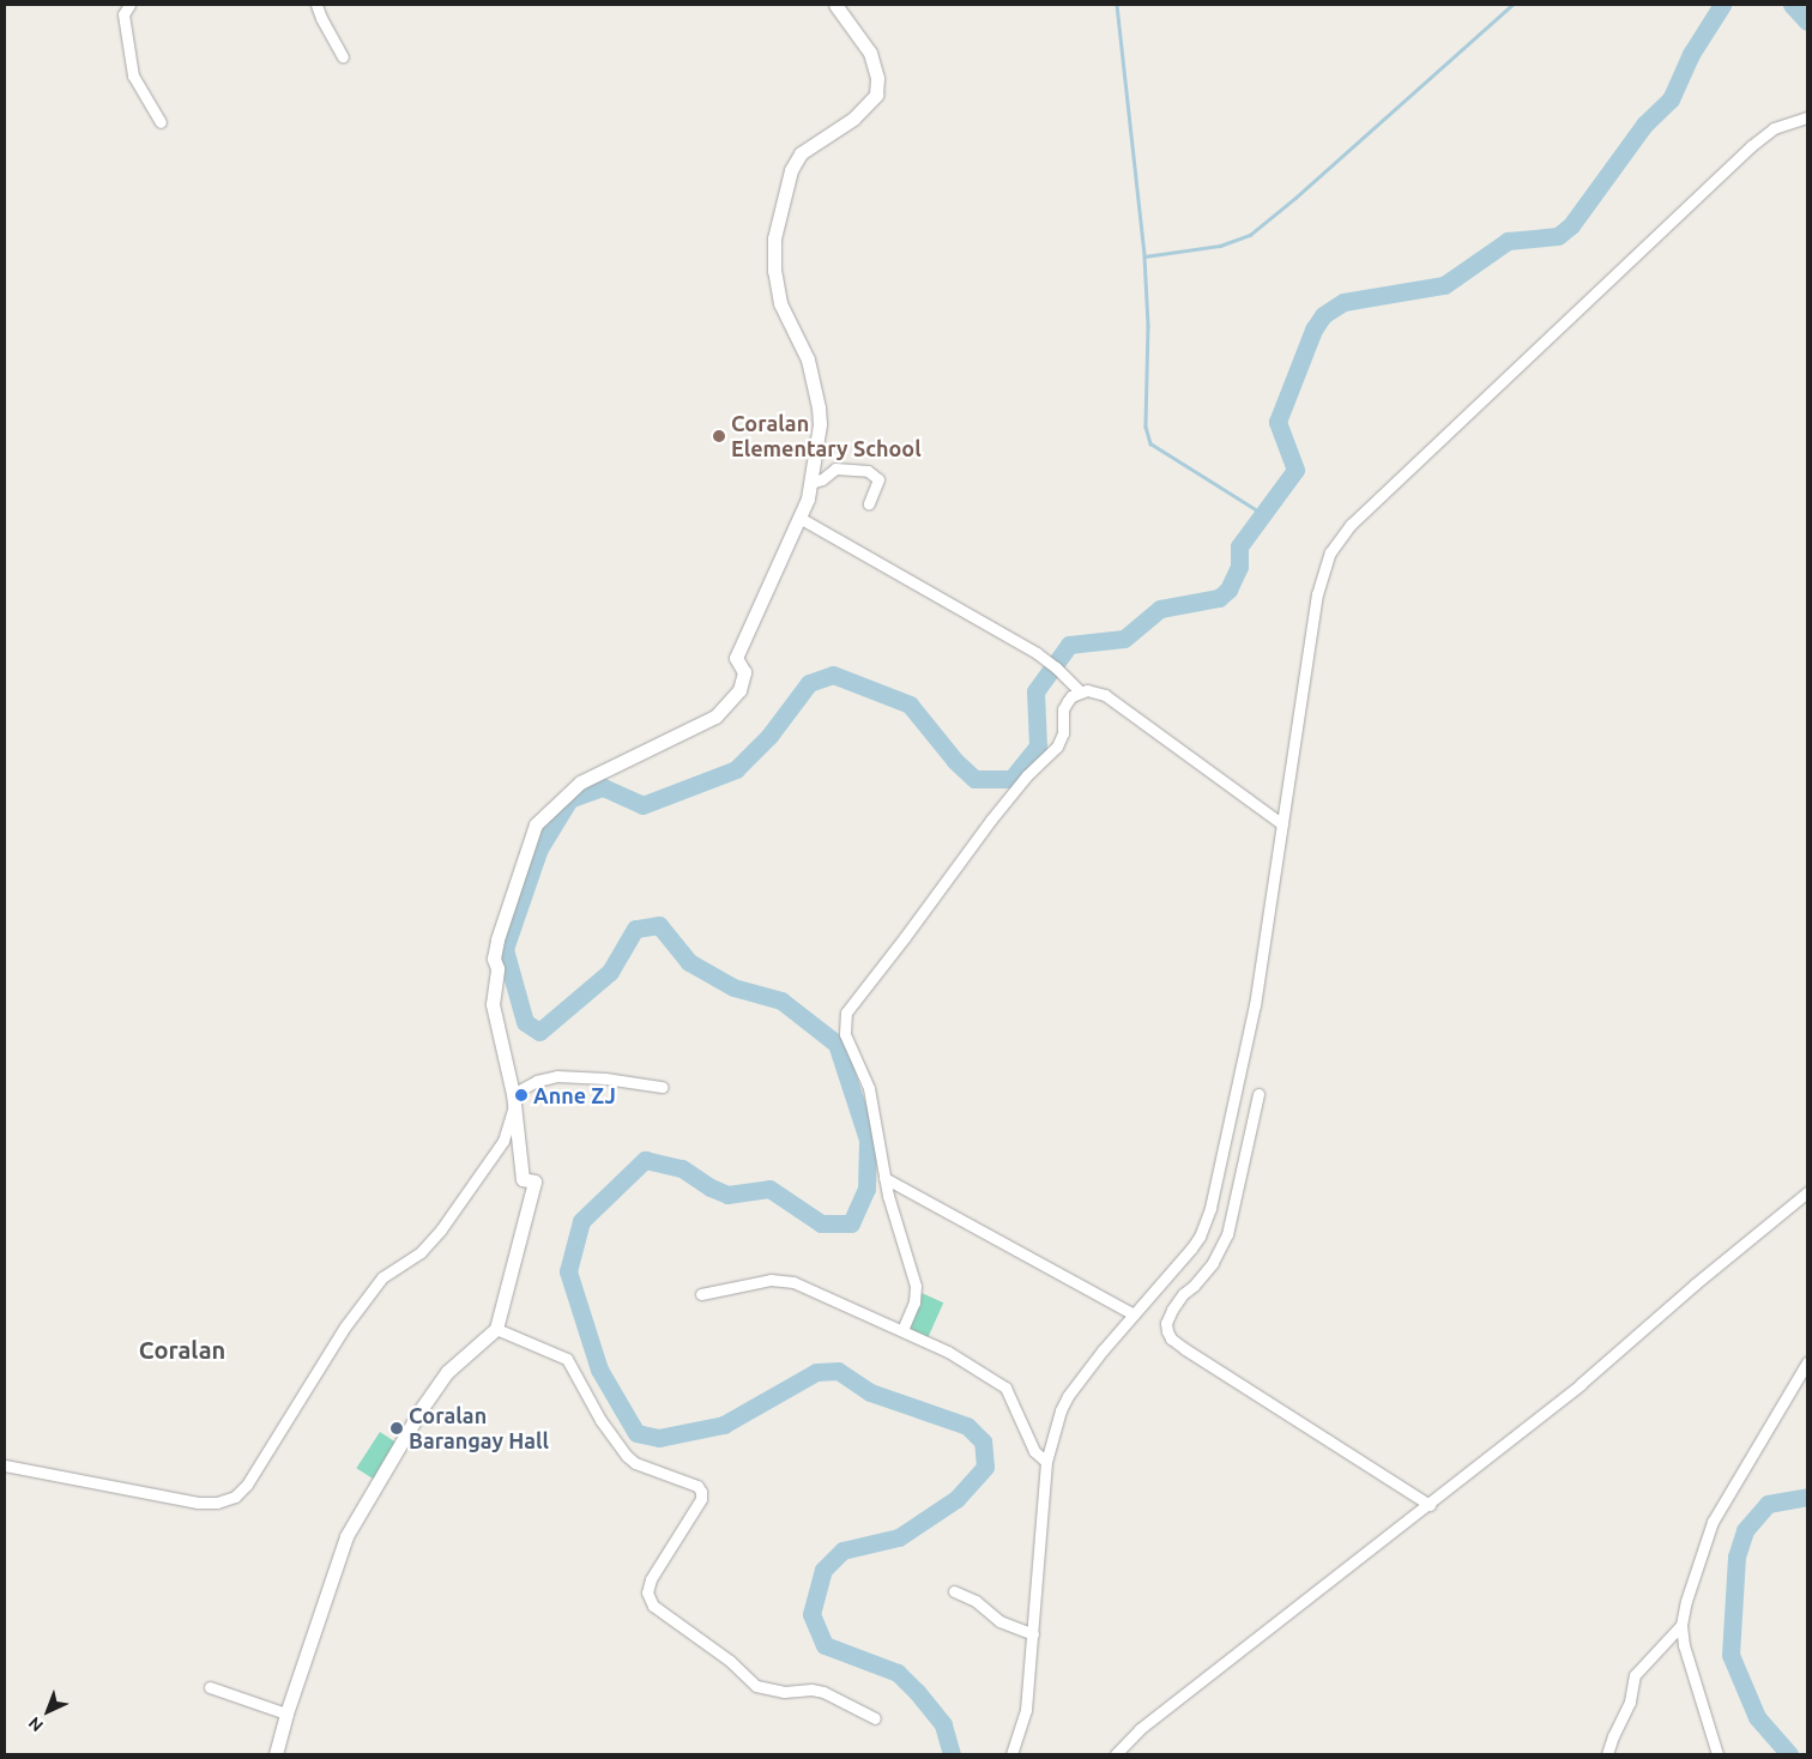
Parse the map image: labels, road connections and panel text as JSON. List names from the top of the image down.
{
  "districts": ["Coralan"],
  "places": ["Coralan Elementary School", "Anne ZJ", "Coralan Barangay Hall"],
  "north": "bottom left"
}
